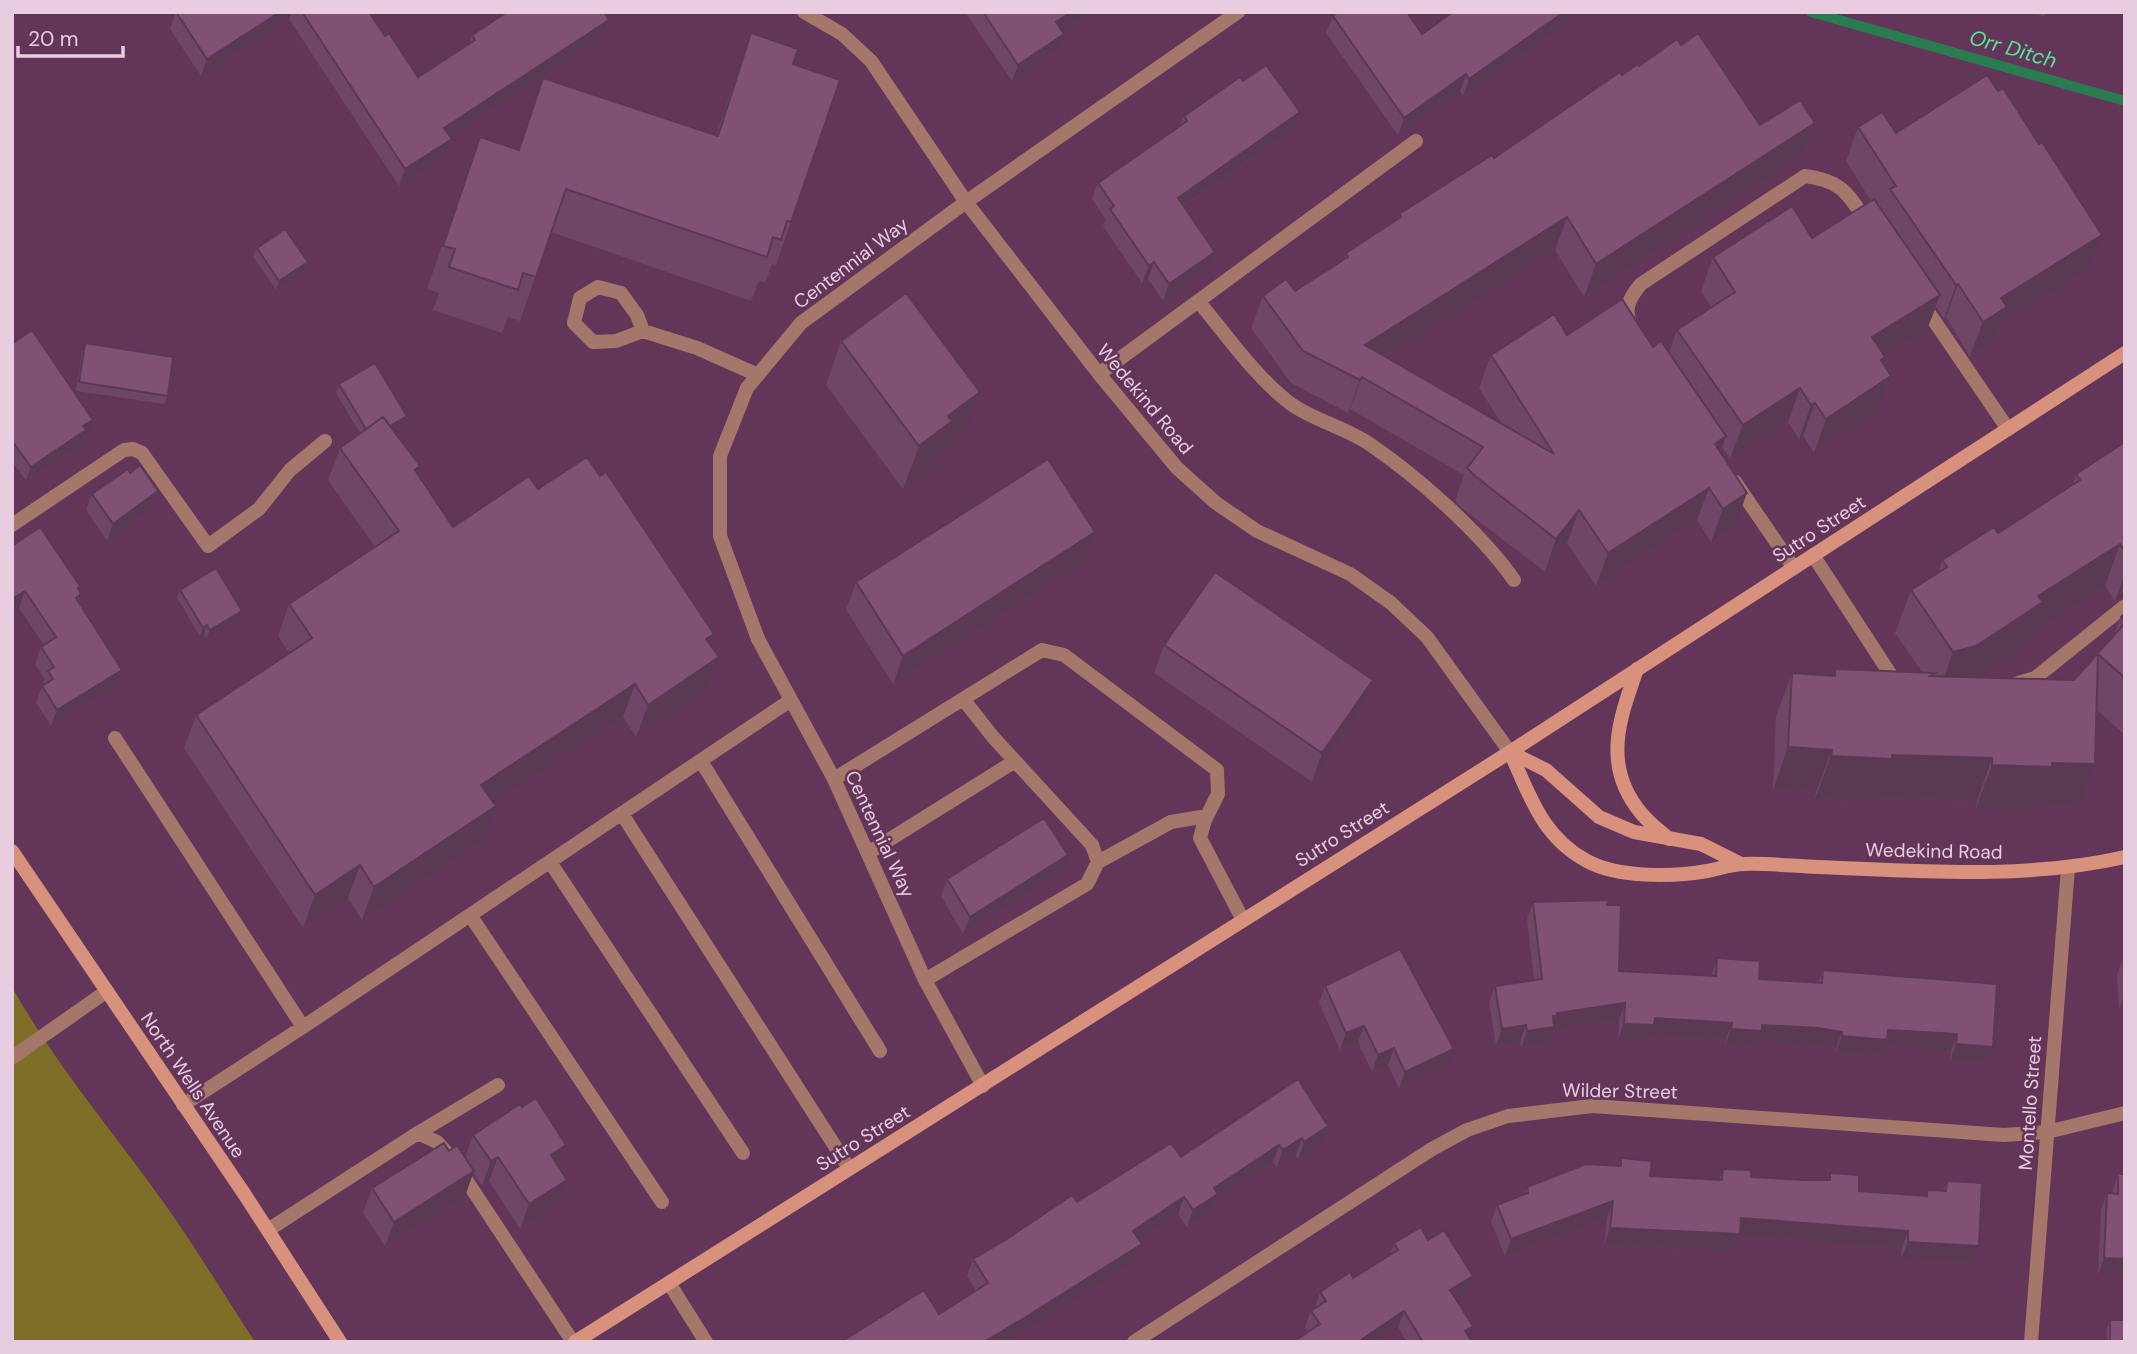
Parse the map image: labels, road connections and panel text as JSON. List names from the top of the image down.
{
  "streets": {
    "main road": ["Wedekind Road", "Sutro Street", "North Wells Avenue"],
    "street": ["Centennial Way", "Wilder Street", "Montello Street"]
  },
  "crossings": [
    ["Centennial Way", "Wedekind Road"],
    ["Centennial Way", "Sutro Street"],
    ["Wedekind Road", "Sutro Street"],
    ["Wedekind Road", "Montello Street"],
    ["Wilder Street", "Montello Street"]
  ],
  "water": ["Orr Ditch"],
  "scale_bar": "20 m"
}
